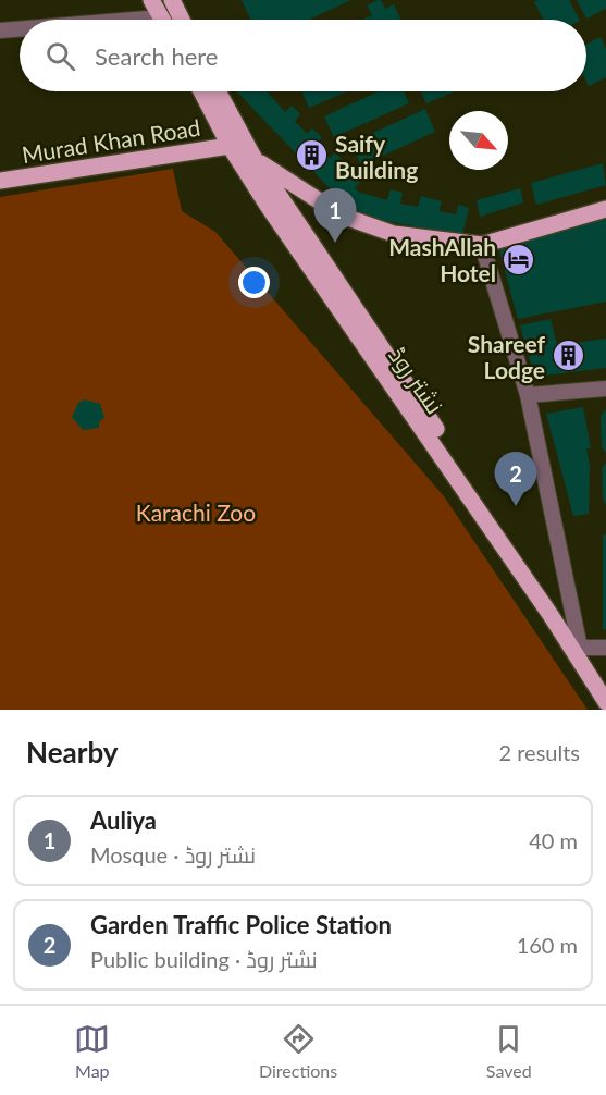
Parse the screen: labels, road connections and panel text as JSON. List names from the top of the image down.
{
  "streets": {
    "main road": ["Murad Khan Road", "نشتر روڈ"]
  },
  "crossings": [
    ["Murad Khan Road", "نشتر روڈ"]
  ],
  "parks": ["Karachi Zoo"],
  "places": {
    "building": ["Saify Building", "Shareef Lodge"],
    "hotel": ["MashAllah Hotel"]
  },
  "north": "bottom right",
  "page": {
    "search": "Search here",
    "pins": ["1", "2"],
    "heading": ["Nearby", "2 results"],
    "list": [
      {
        "mark": "1",
        "name": "Auliya",
        "note": "Mosque · نشتر روڈ",
        "value": "40 m"
      },
      {
        "mark": "2",
        "name": "Garden Traffic Police Station",
        "note": "Public building · نشتر روڈ",
        "value": "160 m"
      }
    ],
    "nav": ["Map", "Directions", "Saved"]
  }
}
